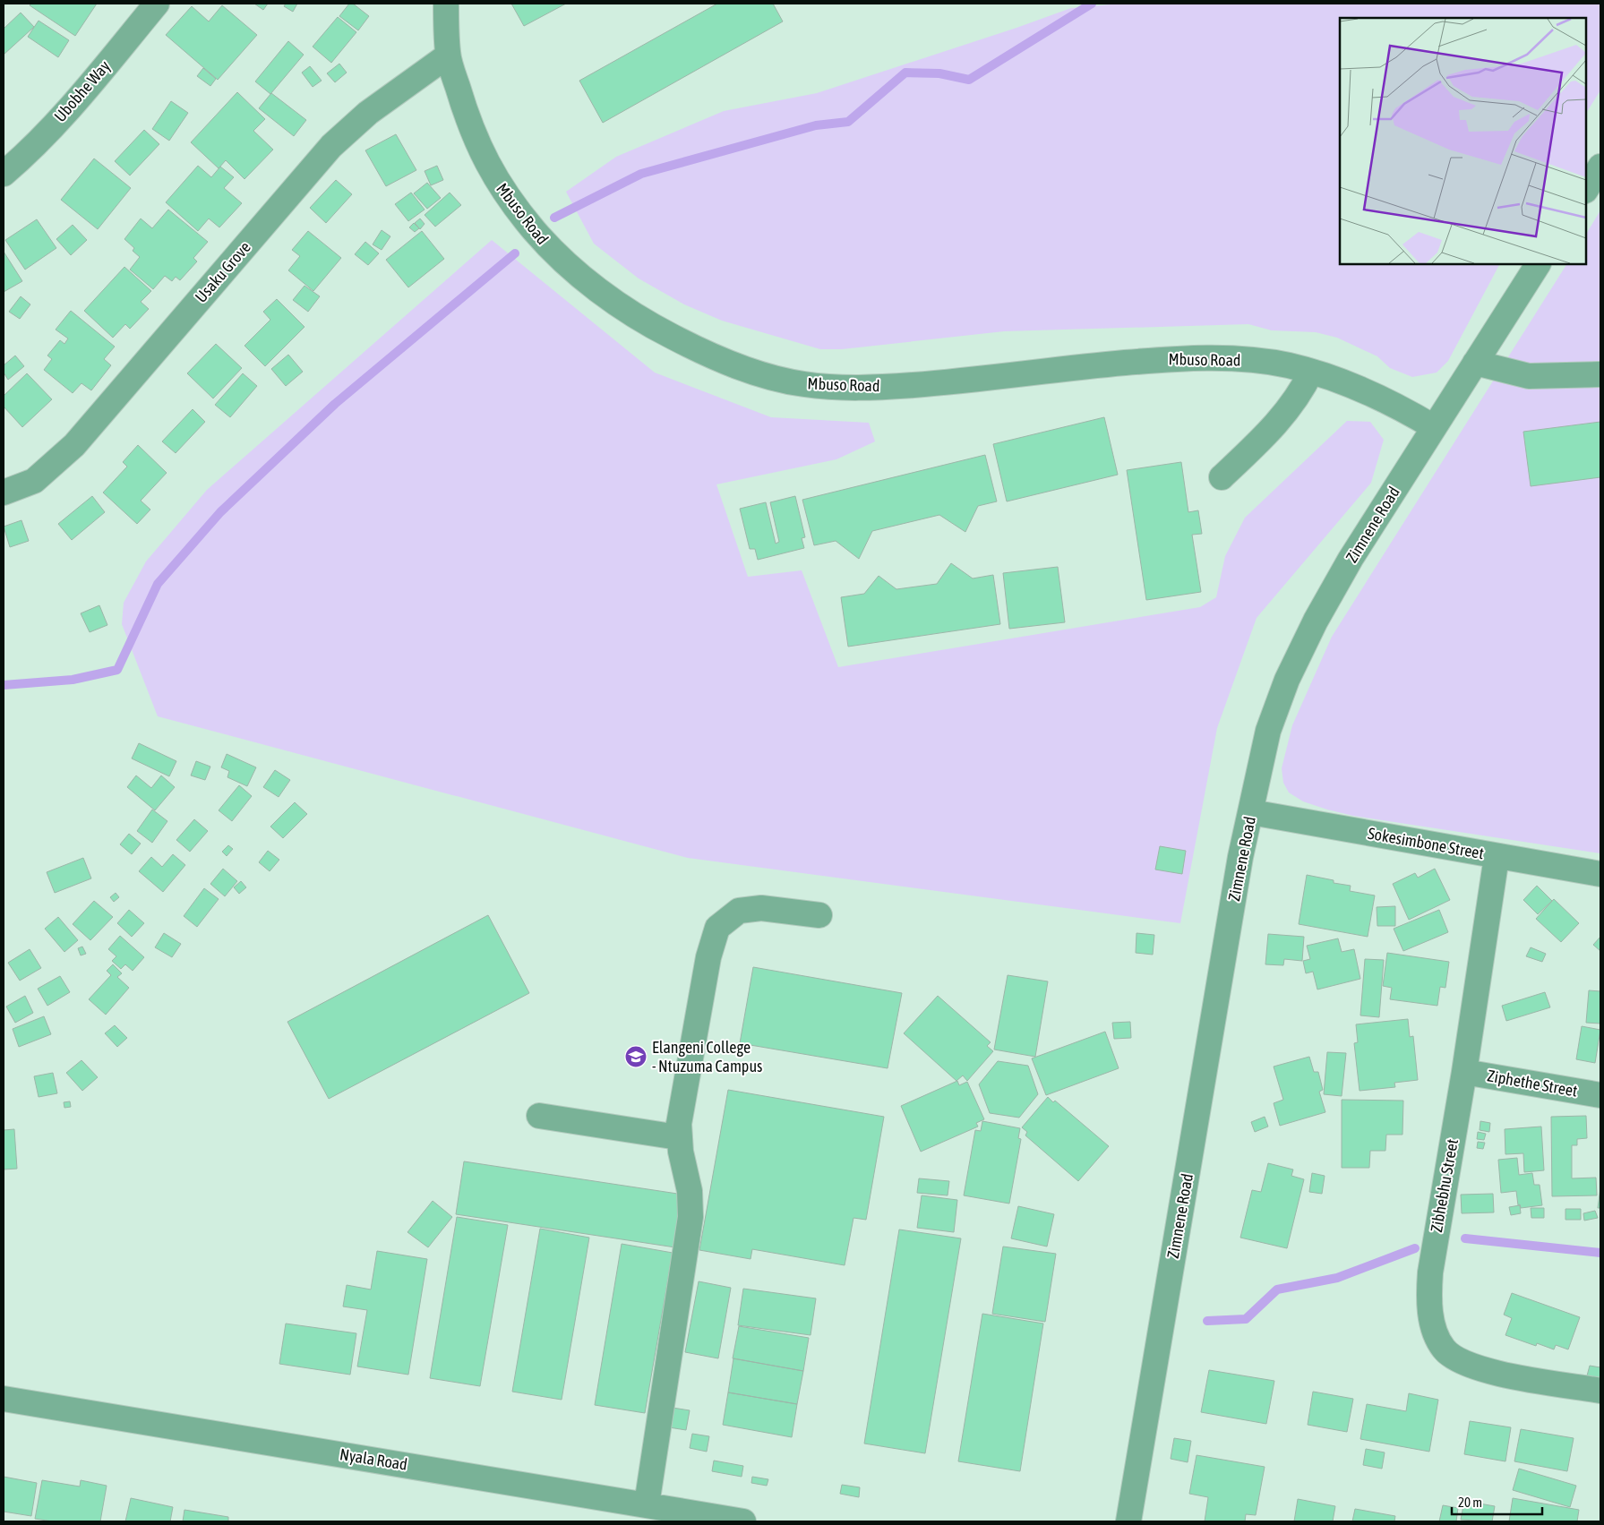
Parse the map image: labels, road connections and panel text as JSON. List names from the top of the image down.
{
  "streets": {
    "street": [
      "Ubobhe Way",
      "Mbuso Road",
      "Usaku Grove",
      "Zimnene Road",
      "Sokesimbone Street",
      "Ziphethe Street",
      "Zibhebhu Street",
      "Nyala Road"
    ]
  },
  "crossings": [
    ["Mbuso Road", "Usaku Grove"],
    ["Mbuso Road", "Zimnene Road"],
    ["Zimnene Road", "Sokesimbone Street"],
    ["Sokesimbone Street", "Zibhebhu Street"],
    ["Ziphethe Street", "Zibhebhu Street"]
  ],
  "places": {
    "school or university": ["Elangeni College - Ntuzuma Campus"]
  },
  "scale_bar": "20 m"
}
